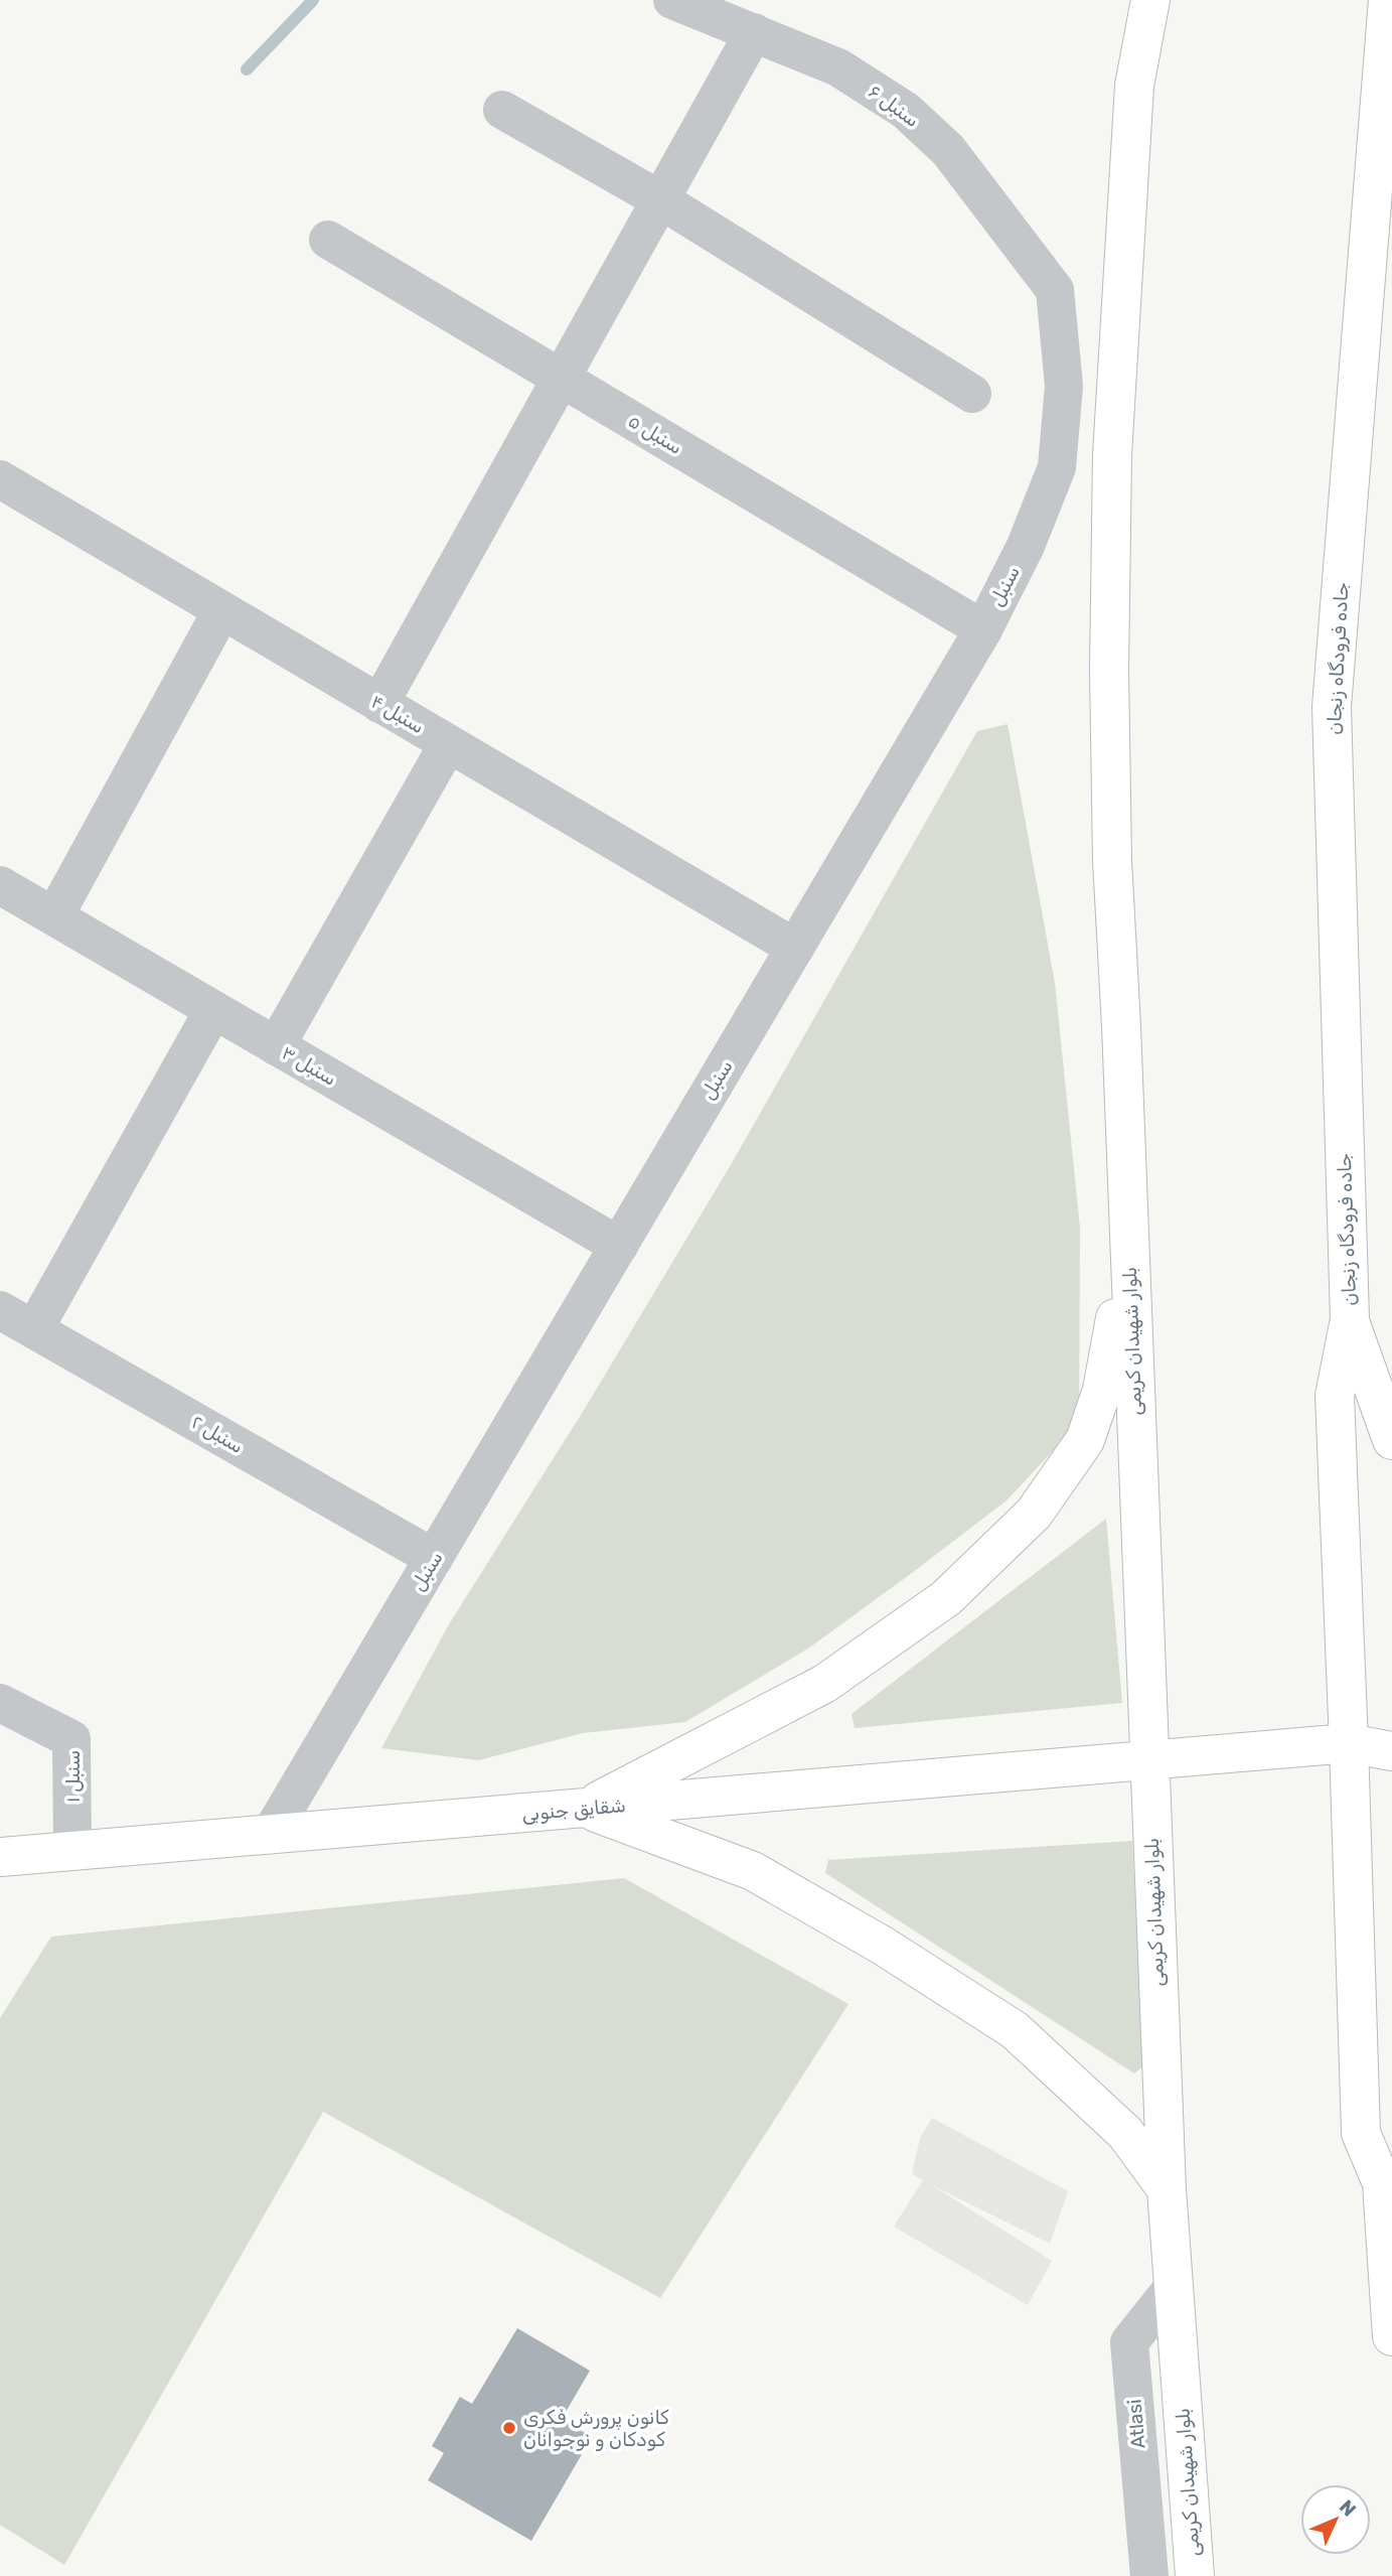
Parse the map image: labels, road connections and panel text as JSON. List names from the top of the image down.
{
  "streets": {
    "main road": ["جاده فرودگاه زنجان", "بلوار شهیدان کریمی", "شقایق جنوبی"],
    "street": [
      "سنبل ۶",
      "سنبل ۵",
      "سنبل",
      "سنبل ۴",
      "سنبل ۳",
      "سنبل ۲",
      "سنبل ۱",
      "Atlasi"
    ]
  },
  "crossings": [
    ["سنبل ۶", "سنبل"],
    ["سنبل ۵", "سنبل"],
    ["سنبل", "سنبل ۴"],
    ["سنبل", "سنبل ۳"],
    ["سنبل", "سنبل ۲"],
    ["سنبل", "شقایق جنوبی"],
    ["بلوار شهیدان کریمی", "شقایق جنوبی"],
    ["بلوار شهیدان کریمی", "Atlasi"],
    ["سنبل ۱", "شقایق جنوبی"]
  ],
  "places": ["کانون پرورش فکری کودکان و نوجوانان"],
  "north": "top right"
}
